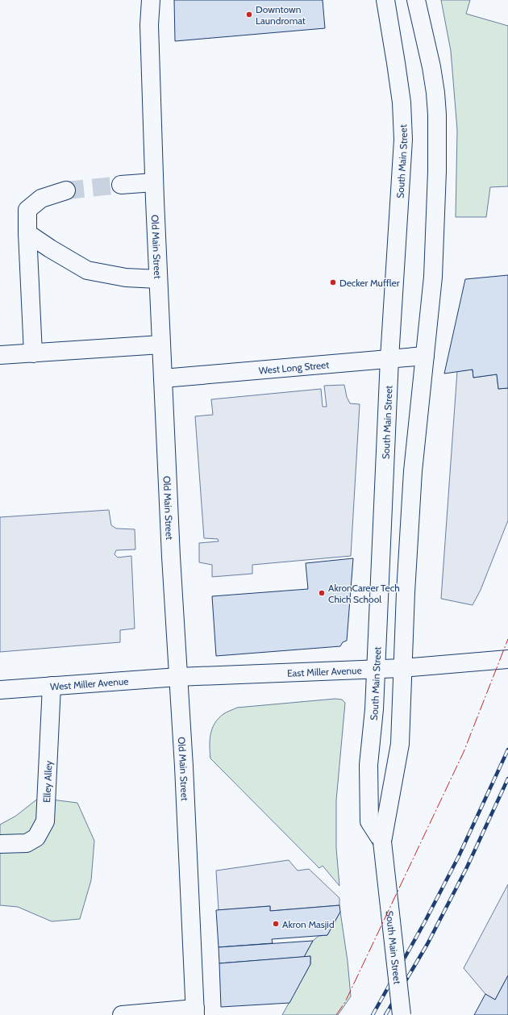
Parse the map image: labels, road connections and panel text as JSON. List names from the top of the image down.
{
  "streets": {
    "main road": [
      "South Main Street",
      "Old Main Street",
      "West Long Street",
      "East Miller Avenue",
      "West Miller Avenue",
      "Elley Alley"
    ]
  },
  "crossings": [
    ["South Main Street", "West Long Street"],
    ["South Main Street", "East Miller Avenue"],
    ["Old Main Street", "West Long Street"],
    ["Old Main Street", "East Miller Avenue"],
    ["Old Main Street", "West Miller Avenue"],
    ["East Miller Avenue", "West Miller Avenue"],
    ["West Miller Avenue", "Elley Alley"]
  ],
  "places": [
    "Downtown Laundromat",
    "Decker Muffler",
    "AkronCareer Tech Chich School",
    "Akron Masjid"
  ]
}
